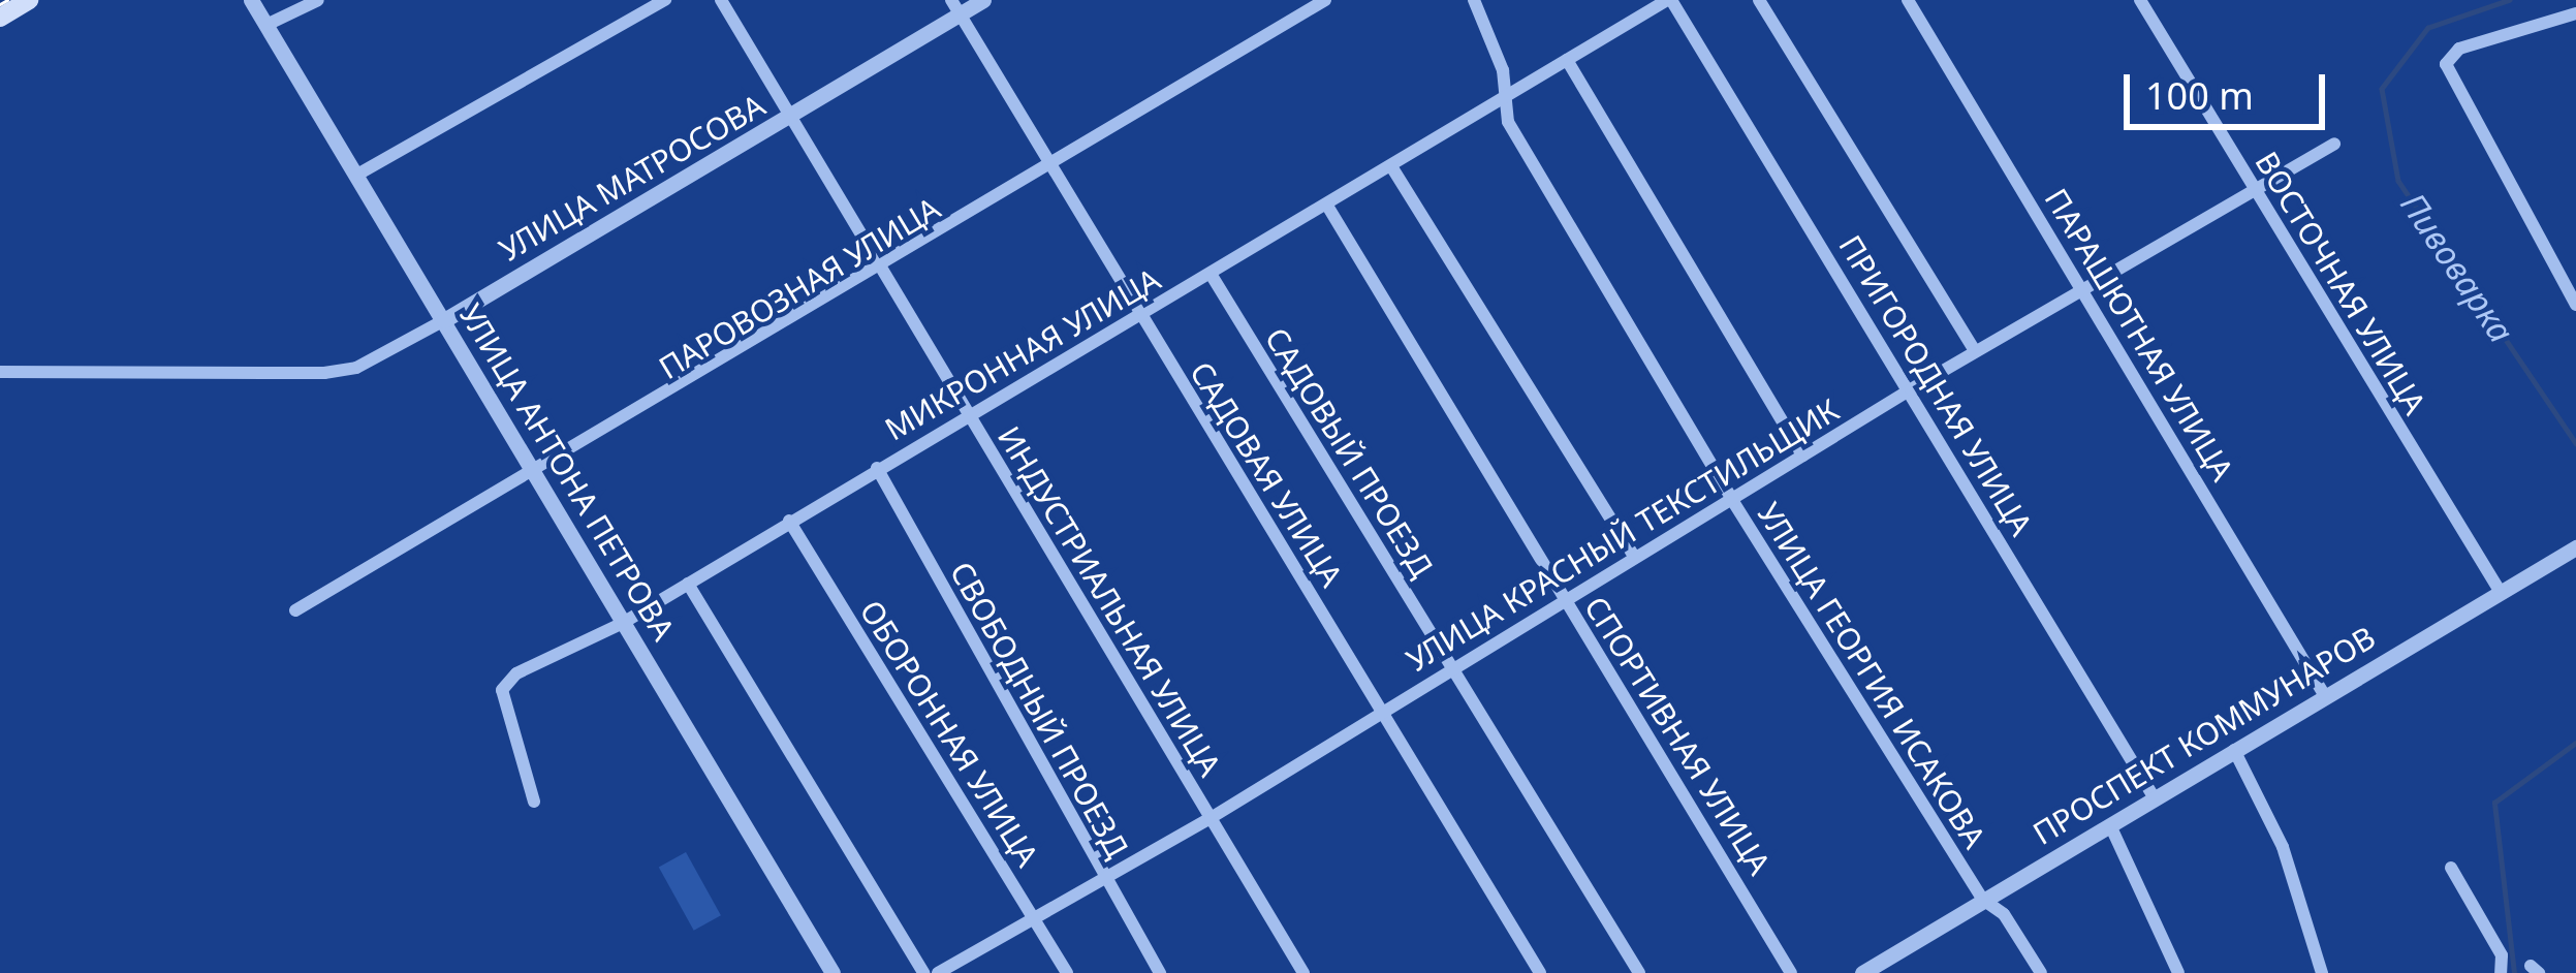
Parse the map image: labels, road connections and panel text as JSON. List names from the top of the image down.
{
  "streets": {
    "street": [
      "УЛИЦА МАТРОСОВА",
      "ВОСТОЧНАЯ УЛИЦА",
      "ПАРОВОЗНАЯ УЛИЦА",
      "ПАРАШЮТНАЯ УЛИЦА",
      "МИКРОННАЯ УЛИЦА",
      "ПРИГОРОДНАЯ УЛИЦА",
      "САДОВЫЙ ПРОЕЗД",
      "УЛИЦА АНТОНА ПЕТРОВА",
      "САДОВАЯ УЛИЦА",
      "УЛИЦА КРАСНЫЙ ТЕКСТИЛЬЩИК",
      "ИНДУСТРИАЛЬНАЯ УЛИЦА",
      "УЛИЦА ГЕОРГИЯ ИСАКОВА",
      "СВОБОДНЫЙ ПРОЕЗД",
      "ОБОРОННАЯ УЛИЦА",
      "СПОРТИВНАЯ УЛИЦА",
      "ПРОСПЕКТ КОММУНАРОВ"
    ]
  },
  "crossings": [
    ["УЛИЦА МАТРОСОВА", "УЛИЦА АНТОНА ПЕТРОВА"],
    ["УЛИЦА МАТРОСОВА", "САДОВАЯ УЛИЦА"],
    ["УЛИЦА МАТРОСОВА", "ИНДУСТРИАЛЬНАЯ УЛИЦА"],
    ["ВОСТОЧНАЯ УЛИЦА", "УЛИЦА КРАСНЫЙ ТЕКСТИЛЬЩИК"],
    ["ВОСТОЧНАЯ УЛИЦА", "ПРОСПЕКТ КОММУНАРОВ"],
    ["ПАРОВОЗНАЯ УЛИЦА", "УЛИЦА АНТОНА ПЕТРОВА"],
    ["ПАРОВОЗНАЯ УЛИЦА", "САДОВАЯ УЛИЦА"],
    ["ПАРОВОЗНАЯ УЛИЦА", "ИНДУСТРИАЛЬНАЯ УЛИЦА"],
    ["ПАРАШЮТНАЯ УЛИЦА", "УЛИЦА КРАСНЫЙ ТЕКСТИЛЬЩИК"],
    ["ПАРАШЮТНАЯ УЛИЦА", "ПРОСПЕКТ КОММУНАРОВ"],
    ["МИКРОННАЯ УЛИЦА", "ПРИГОРОДНАЯ УЛИЦА"],
    ["МИКРОННАЯ УЛИЦА", "САДОВЫЙ ПРОЕЗД"],
    ["МИКРОННАЯ УЛИЦА", "УЛИЦА АНТОНА ПЕТРОВА"],
    ["МИКРОННАЯ УЛИЦА", "САДОВАЯ УЛИЦА"],
    ["МИКРОННАЯ УЛИЦА", "ИНДУСТРИАЛЬНАЯ УЛИЦА"],
    ["МИКРОННАЯ УЛИЦА", "УЛИЦА ГЕОРГИЯ ИСАКОВА"],
    ["МИКРОННАЯ УЛИЦА", "СВОБОДНЫЙ ПРОЕЗД"],
    ["МИКРОННАЯ УЛИЦА", "ОБОРОННАЯ УЛИЦА"],
    ["МИКРОННАЯ УЛИЦА", "СПОРТИВНАЯ УЛИЦА"],
    ["ПРИГОРОДНАЯ УЛИЦА", "УЛИЦА КРАСНЫЙ ТЕКСТИЛЬЩИК"],
    ["ПРИГОРОДНАЯ УЛИЦА", "ПРОСПЕКТ КОММУНАРОВ"],
    ["САДОВЫЙ ПРОЕЗД", "УЛИЦА КРАСНЫЙ ТЕКСТИЛЬЩИК"],
    ["САДОВАЯ УЛИЦА", "УЛИЦА КРАСНЫЙ ТЕКСТИЛЬЩИК"],
    ["УЛИЦА КРАСНЫЙ ТЕКСТИЛЬЩИК", "ИНДУСТРИАЛЬНАЯ УЛИЦА"],
    ["УЛИЦА КРАСНЫЙ ТЕКСТИЛЬЩИК", "УЛИЦА ГЕОРГИЯ ИСАКОВА"],
    ["УЛИЦА КРАСНЫЙ ТЕКСТИЛЬЩИК", "СВОБОДНЫЙ ПРОЕЗД"],
    ["УЛИЦА КРАСНЫЙ ТЕКСТИЛЬЩИК", "ОБОРОННАЯ УЛИЦА"],
    ["УЛИЦА КРАСНЫЙ ТЕКСТИЛЬЩИК", "СПОРТИВНАЯ УЛИЦА"],
    ["УЛИЦА ГЕОРГИЯ ИСАКОВА", "ПРОСПЕКТ КОММУНАРОВ"]
  ],
  "water": ["Пивоварка"],
  "scale_bar": "100 m"
}
